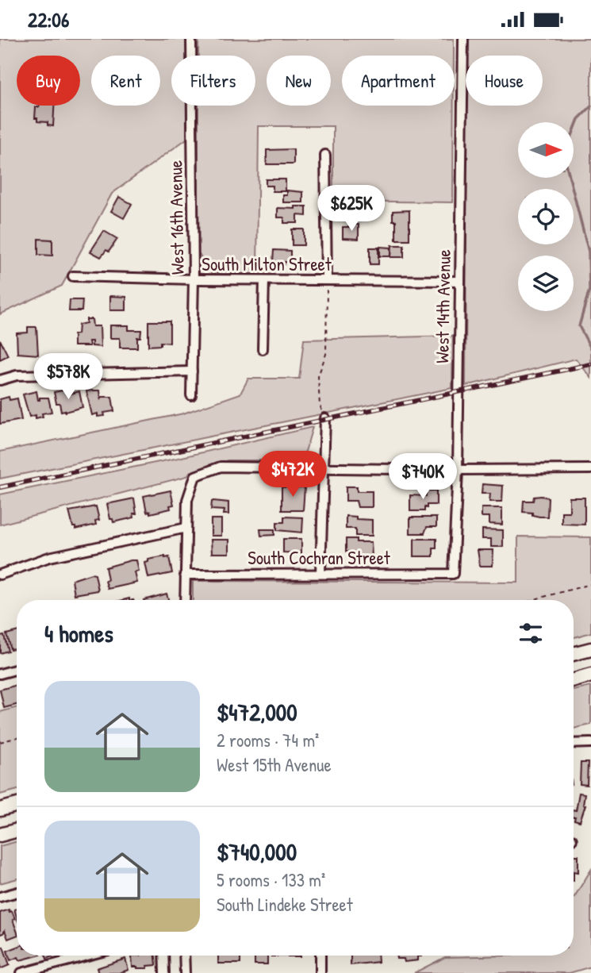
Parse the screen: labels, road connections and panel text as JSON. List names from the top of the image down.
{
  "streets": {
    "street": [
      "West 16th Avenue",
      "South Milton Street",
      "West 14th Avenue",
      "South Cochran Street"
    ]
  },
  "crossings": [
    ["West 16th Avenue", "South Milton Street"],
    ["South Milton Street", "West 14th Avenue"],
    ["West 14th Avenue", "South Cochran Street"]
  ],
  "north": "right",
  "page": {
    "status": "22:06",
    "chip": [
      "Buy",
      "Rent",
      "Filters",
      "New",
      "Apartment",
      "House"
    ],
    "price": [
      "$625K",
      "$578K",
      "$472K",
      "$740K"
    ],
    "heading": "4 homes",
    "list": [
      {
        "name": "$472,000",
        "note": "2 rooms · 74 m² · West 15th Avenue"
      },
      {
        "name": "$740,000",
        "note": "5 rooms · 133 m² · South Lindeke Street"
      }
    ]
  }
}
